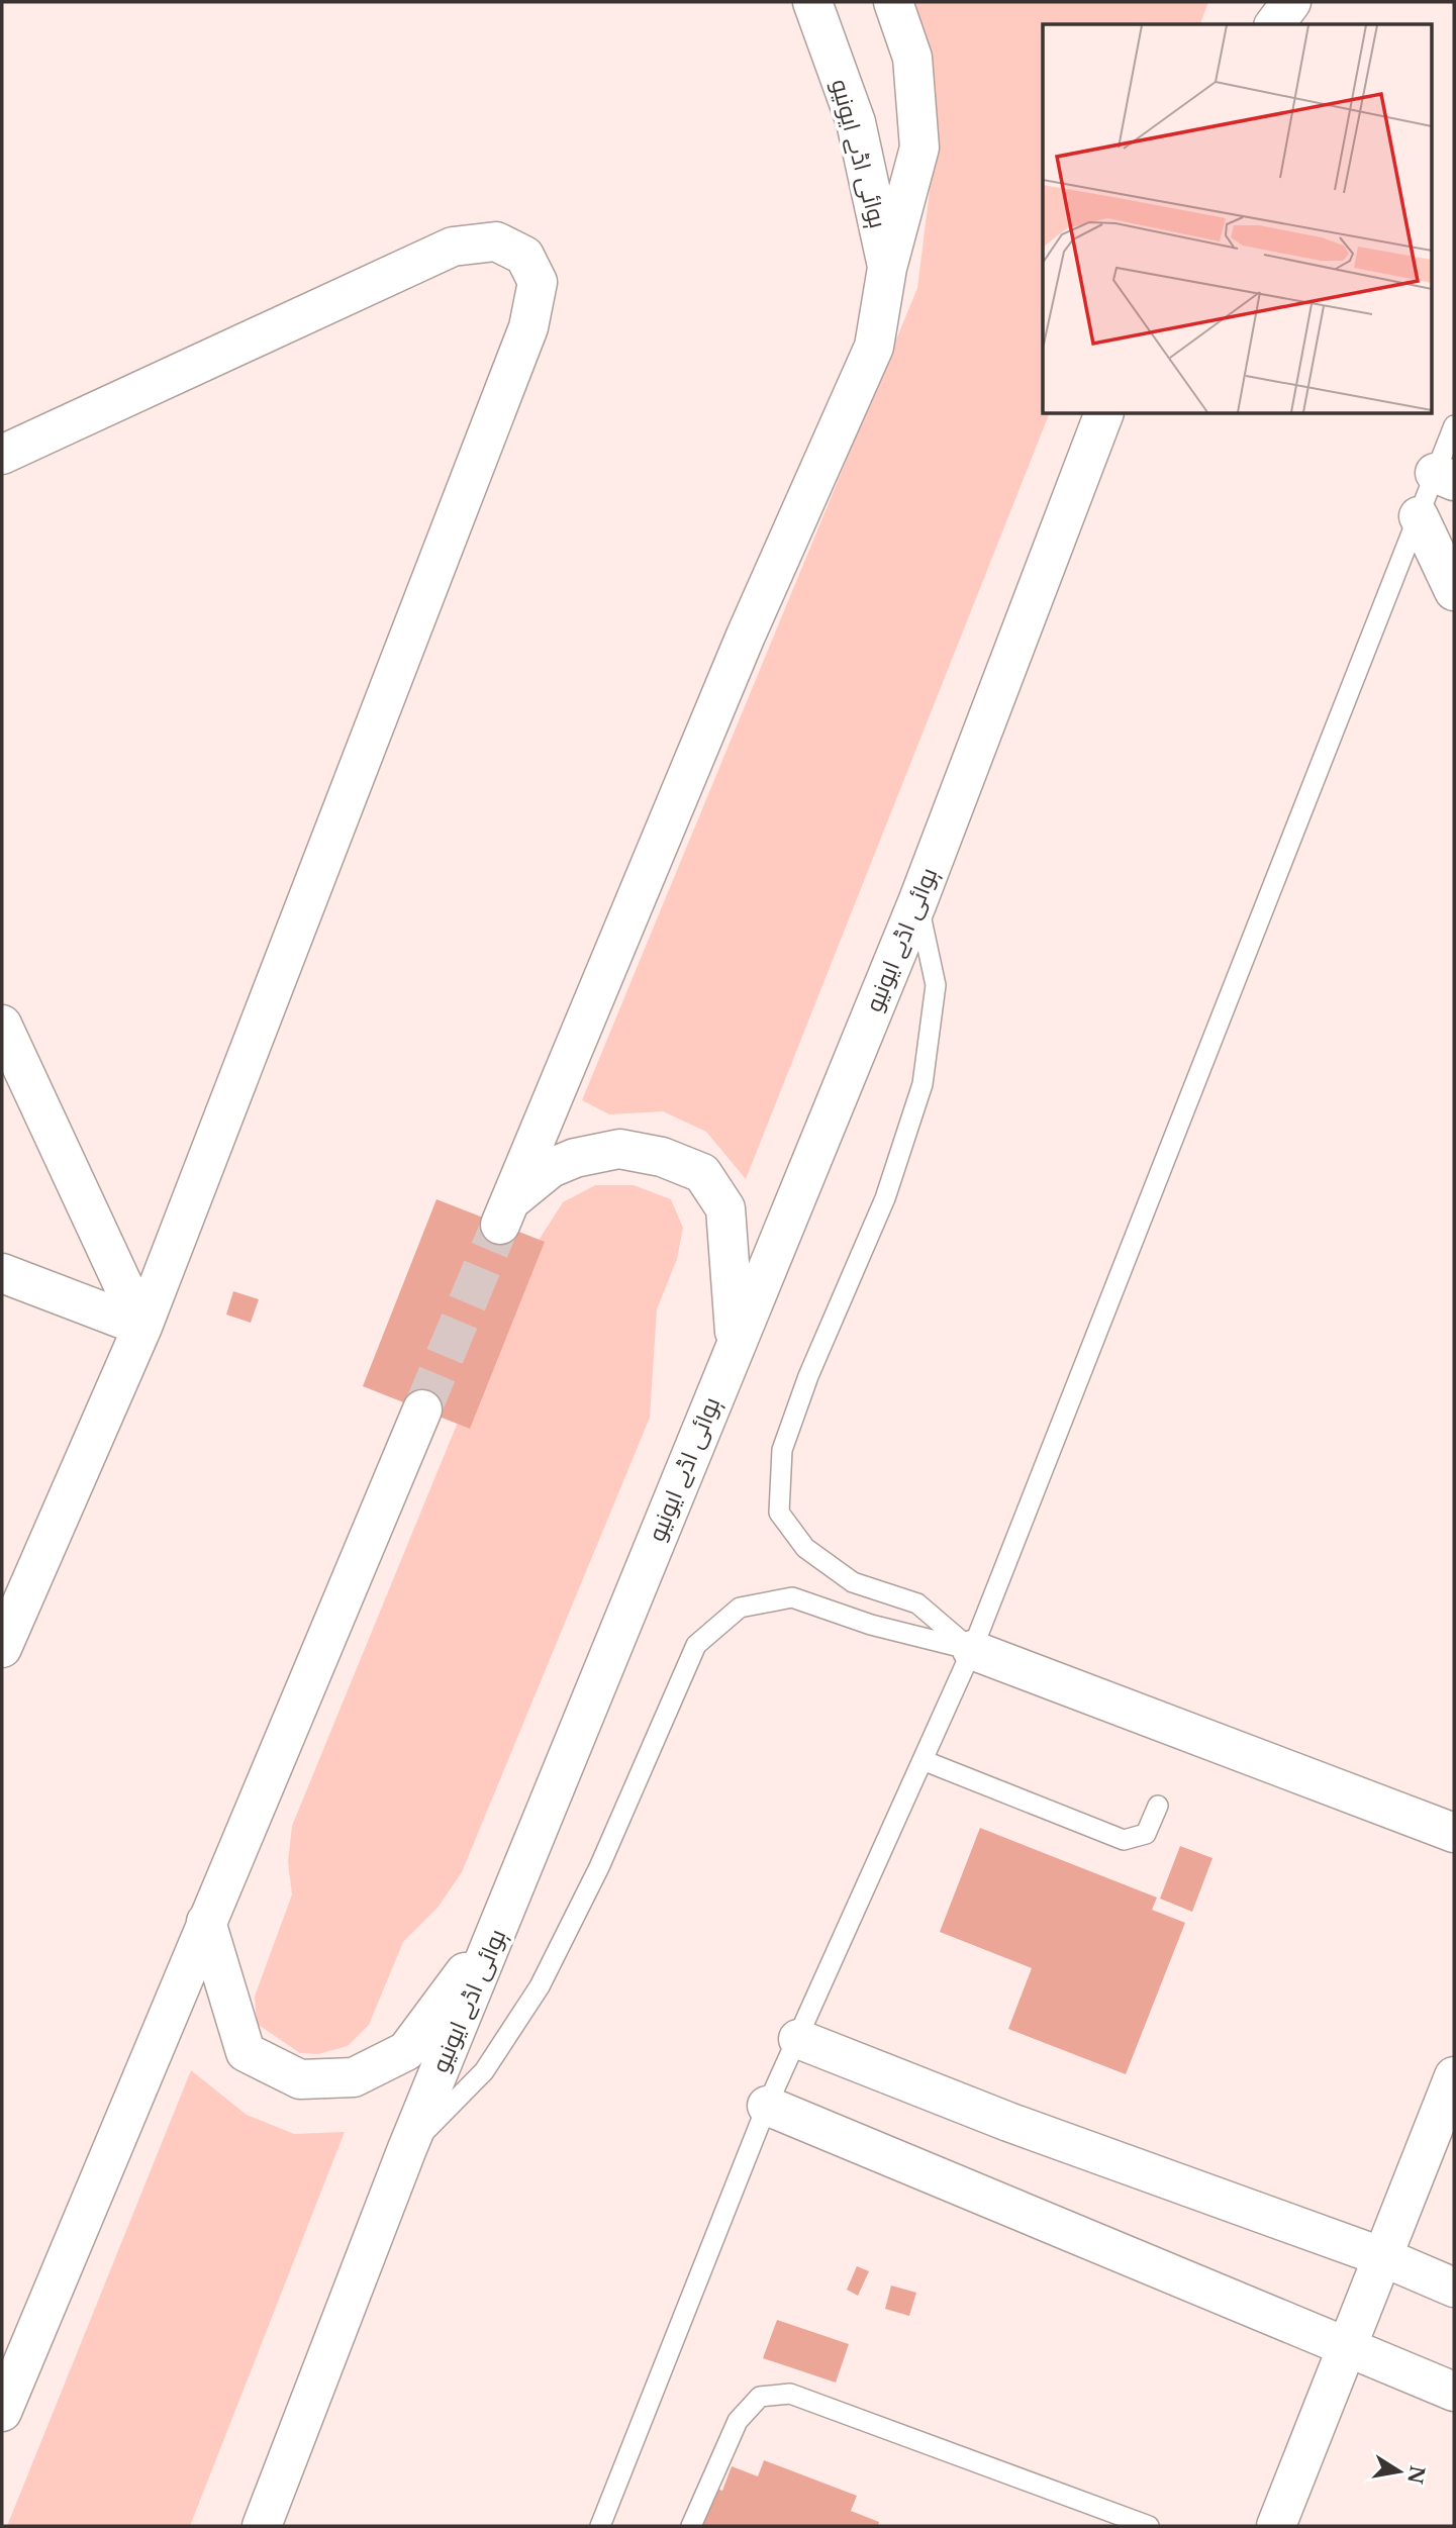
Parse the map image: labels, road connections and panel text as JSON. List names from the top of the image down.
{
  "streets": {
    "main road": ["ہوائی اڈے ایونیو"]
  },
  "north": "right"
}
